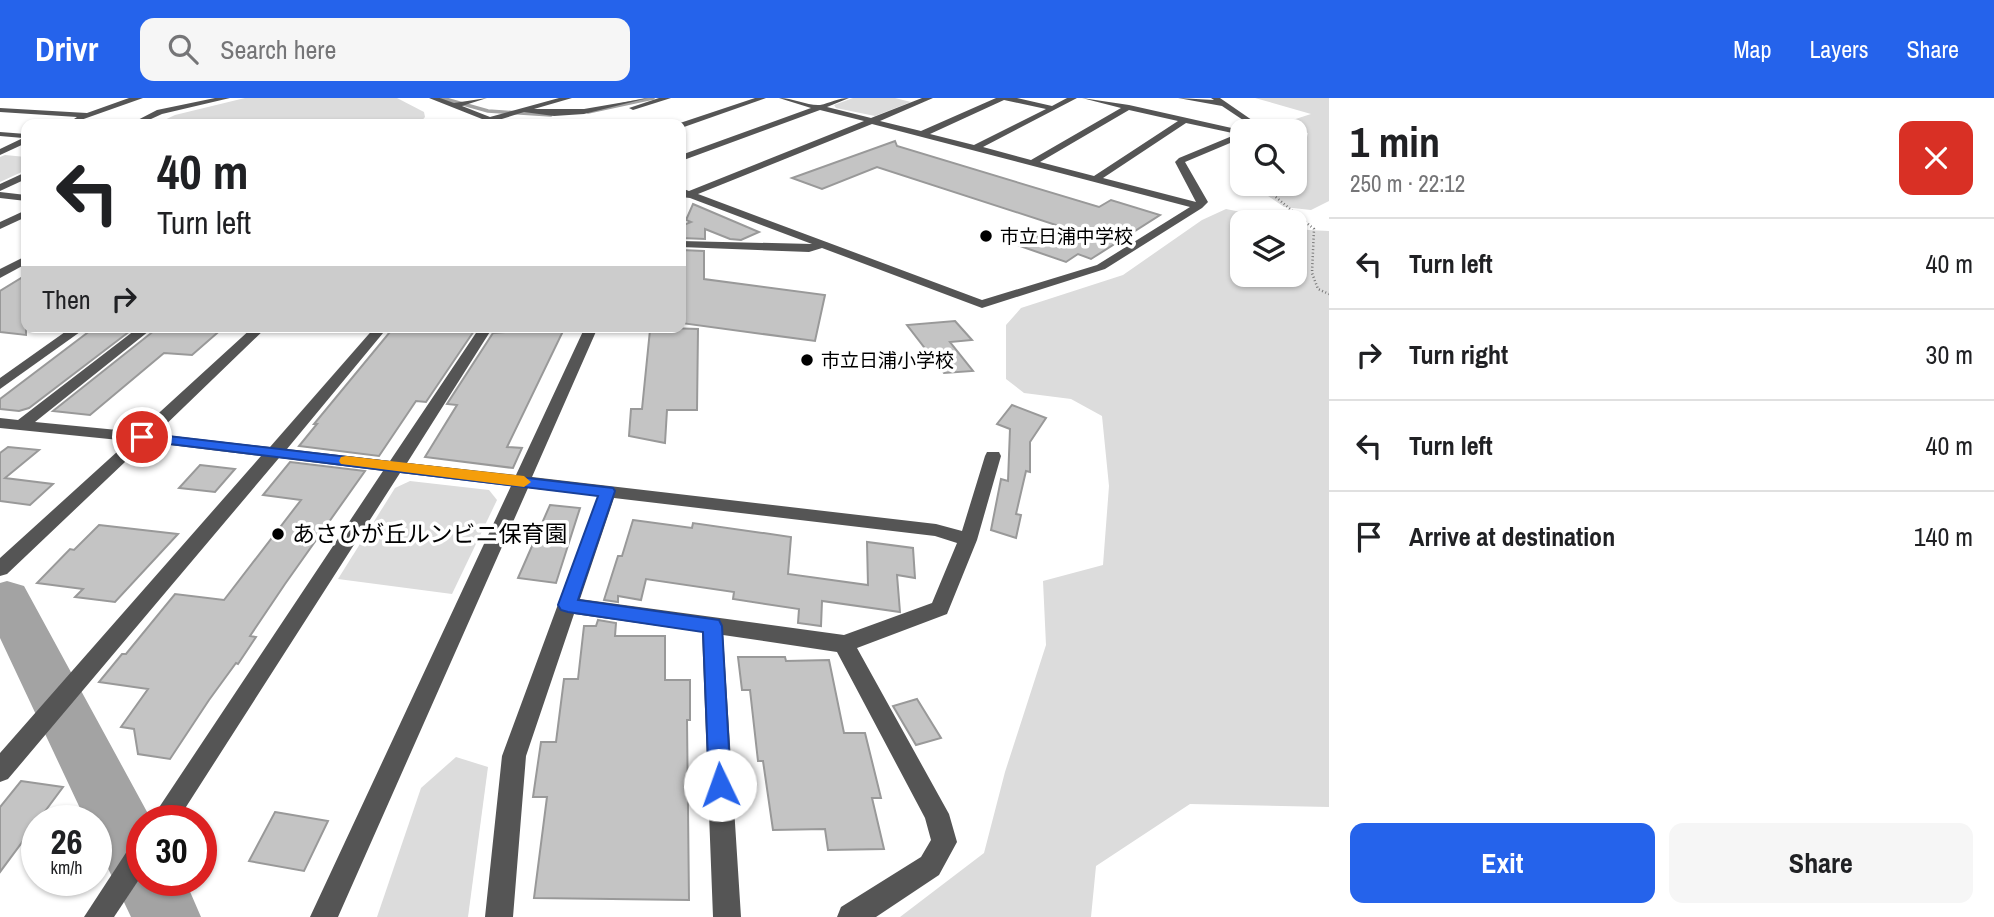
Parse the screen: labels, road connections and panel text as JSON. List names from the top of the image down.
{
  "places": ["市立日浦中学校", "市立日浦小学校", "あさひが丘ルンビニ保育園"],
  "page": {
    "header": "Drivr",
    "search": "Search here",
    "nav": ["Map", "Layers", "Share"],
    "heading": ["1 min", "250 m · 22:12"],
    "turn": ["40 m", "Turn left"],
    "list": [
      {
        "name": "Turn left",
        "value": "40 m"
      },
      {
        "name": "Turn right",
        "value": "30 m"
      },
      {
        "name": "Turn left",
        "value": "40 m"
      },
      {
        "name": "Arrive at destination",
        "value": "140 m"
      }
    ],
    "then": "Then",
    "speed": "26 km/h",
    "limit": "30",
    "buttons": ["Exit", "Share"]
  }
}
